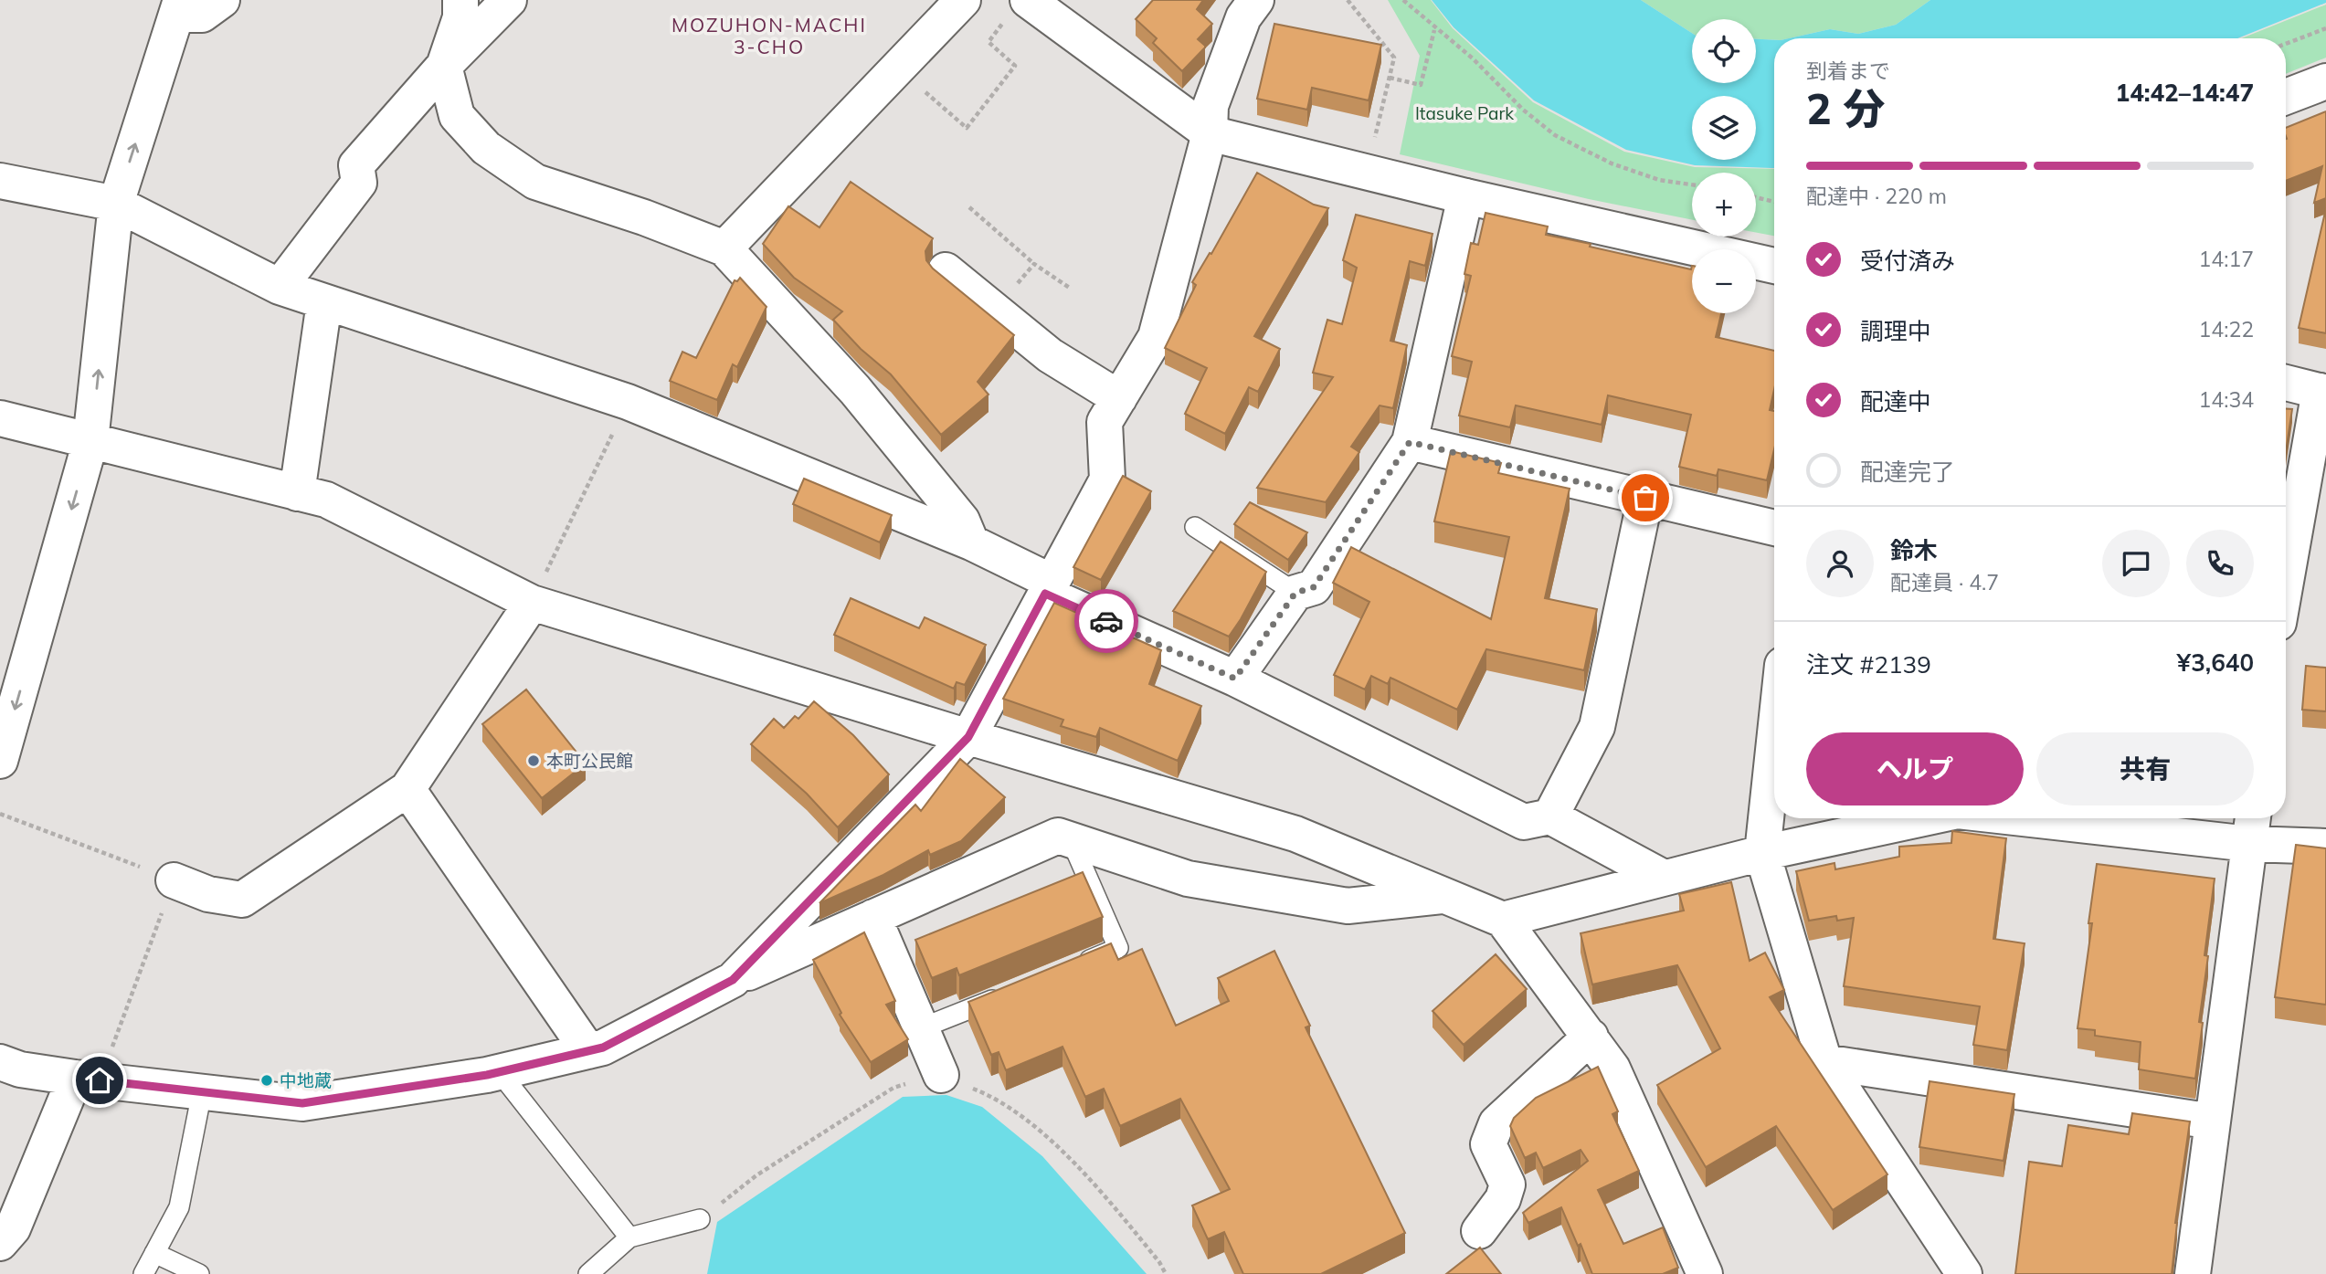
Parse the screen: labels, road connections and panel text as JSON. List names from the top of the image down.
{
  "districts": ["MOZUHON-MACHI 3-CHO"],
  "parks": ["Itasuke Park"],
  "places": ["本町公民館", "中地蔵"],
  "page": {
    "map_buttons": ["+", "−"],
    "heading": ["2 分", "到着まで", "14:42–14:47"],
    "panel": [
      "鈴木",
      "配達員 · 4.7",
      "注文 #2139",
      "¥3,640"
    ],
    "bar": "配達中 · 220 m",
    "list": [
      ["受付済み", "14:17"],
      ["調理中", "14:22"],
      ["配達中", "14:34"],
      "配達完了"
    ],
    "buttons": ["ヘルプ", "共有"]
  }
}
